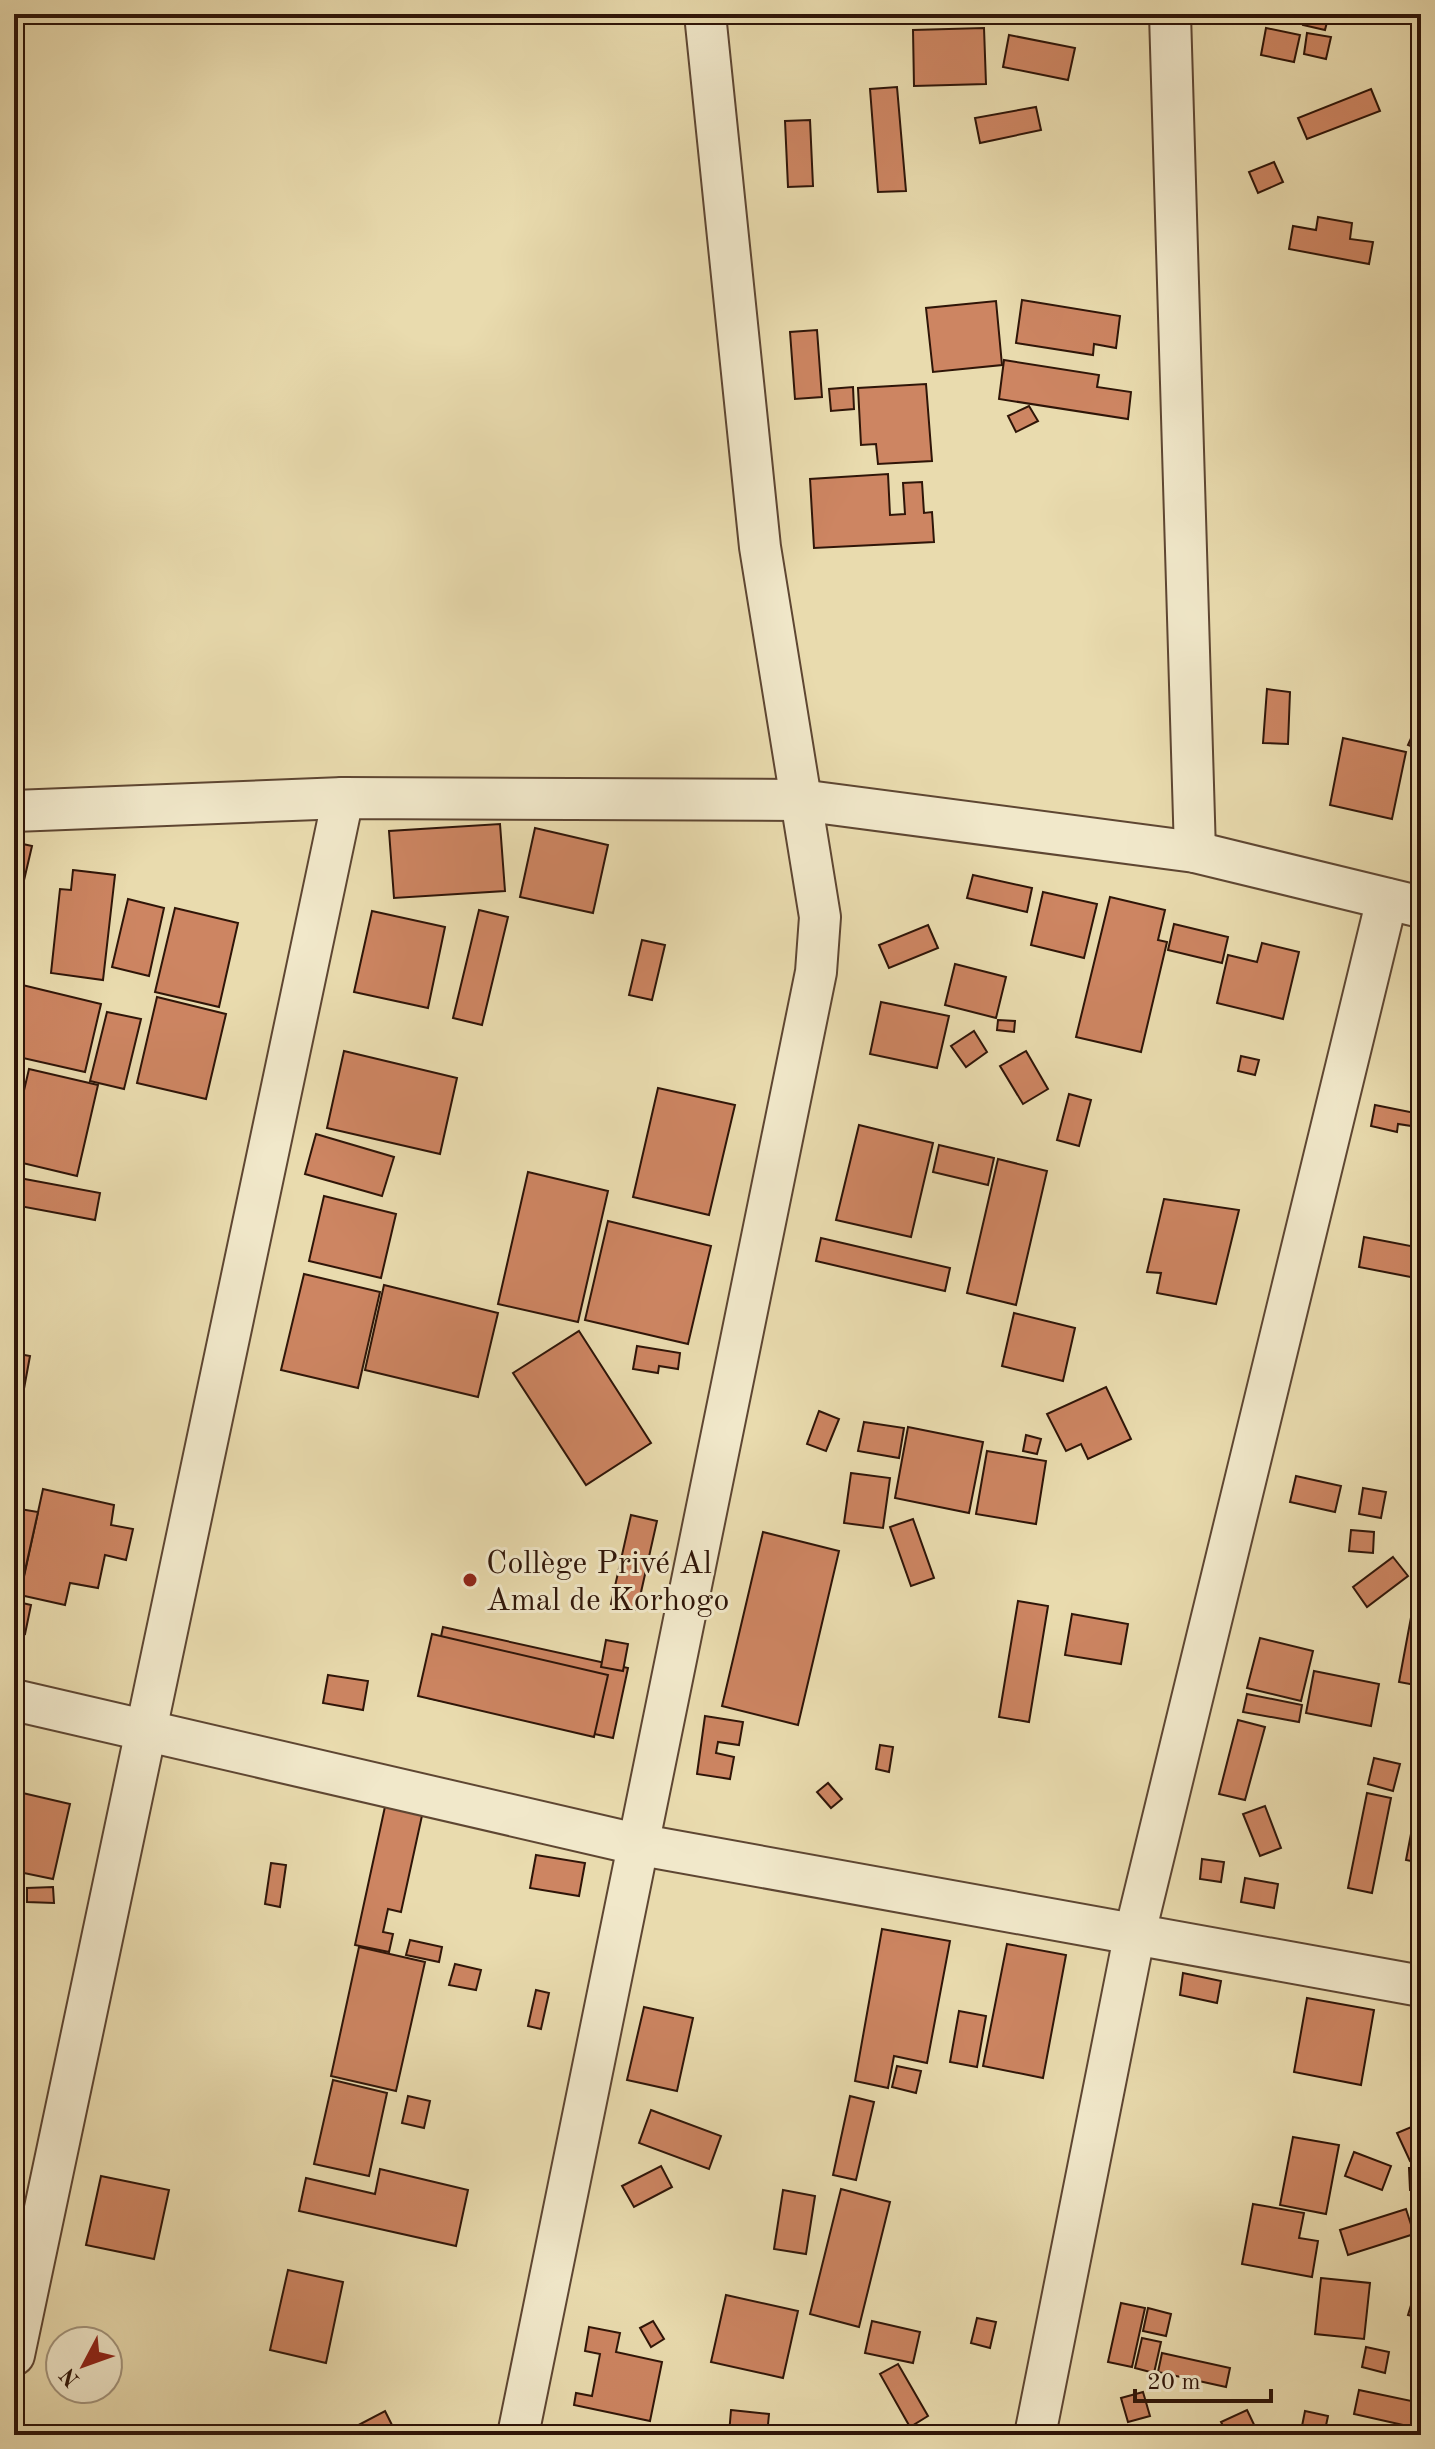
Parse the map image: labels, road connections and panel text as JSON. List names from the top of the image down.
{
  "places": ["Collège Privé Al Amal de Korhogo"],
  "scale_bar": "20 m",
  "north": "bottom left"
}
